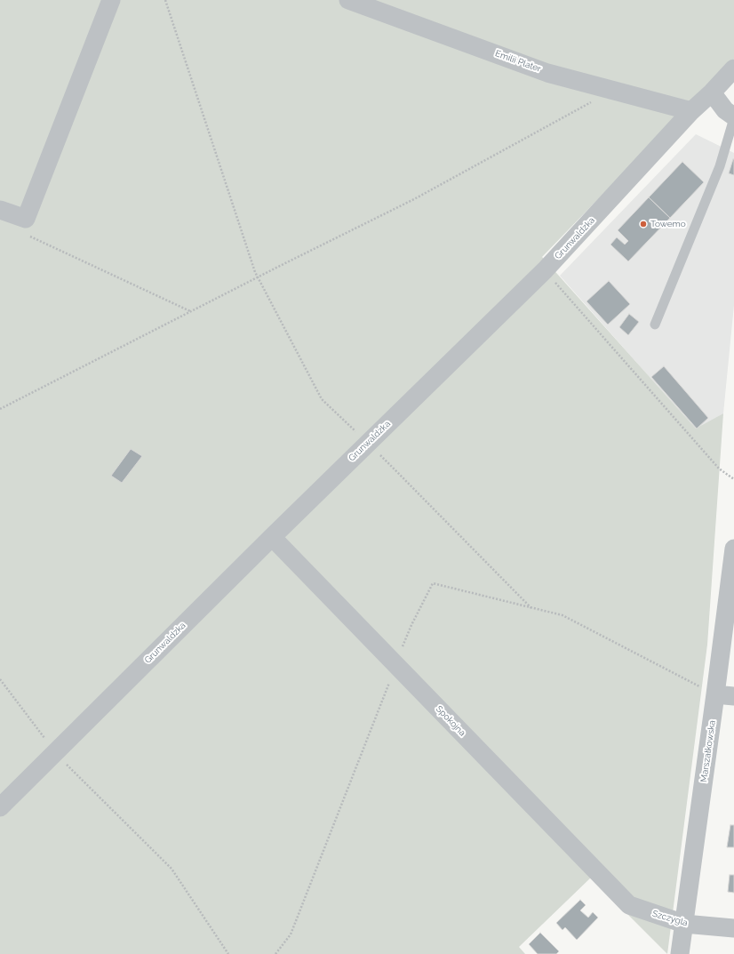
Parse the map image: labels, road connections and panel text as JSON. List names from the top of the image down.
{
  "streets": {
    "street": [
      "Emilii Plater",
      "Grunwaldzka",
      "Spokojna",
      "Marszałkowska",
      "Szczygla"
    ]
  },
  "crossings": [
    ["Emilii Plater", "Grunwaldzka"],
    ["Grunwaldzka", "Spokojna"],
    ["Spokojna", "Szczygla"],
    ["Marszałkowska", "Szczygla"]
  ],
  "places": ["Towemo"]
}
